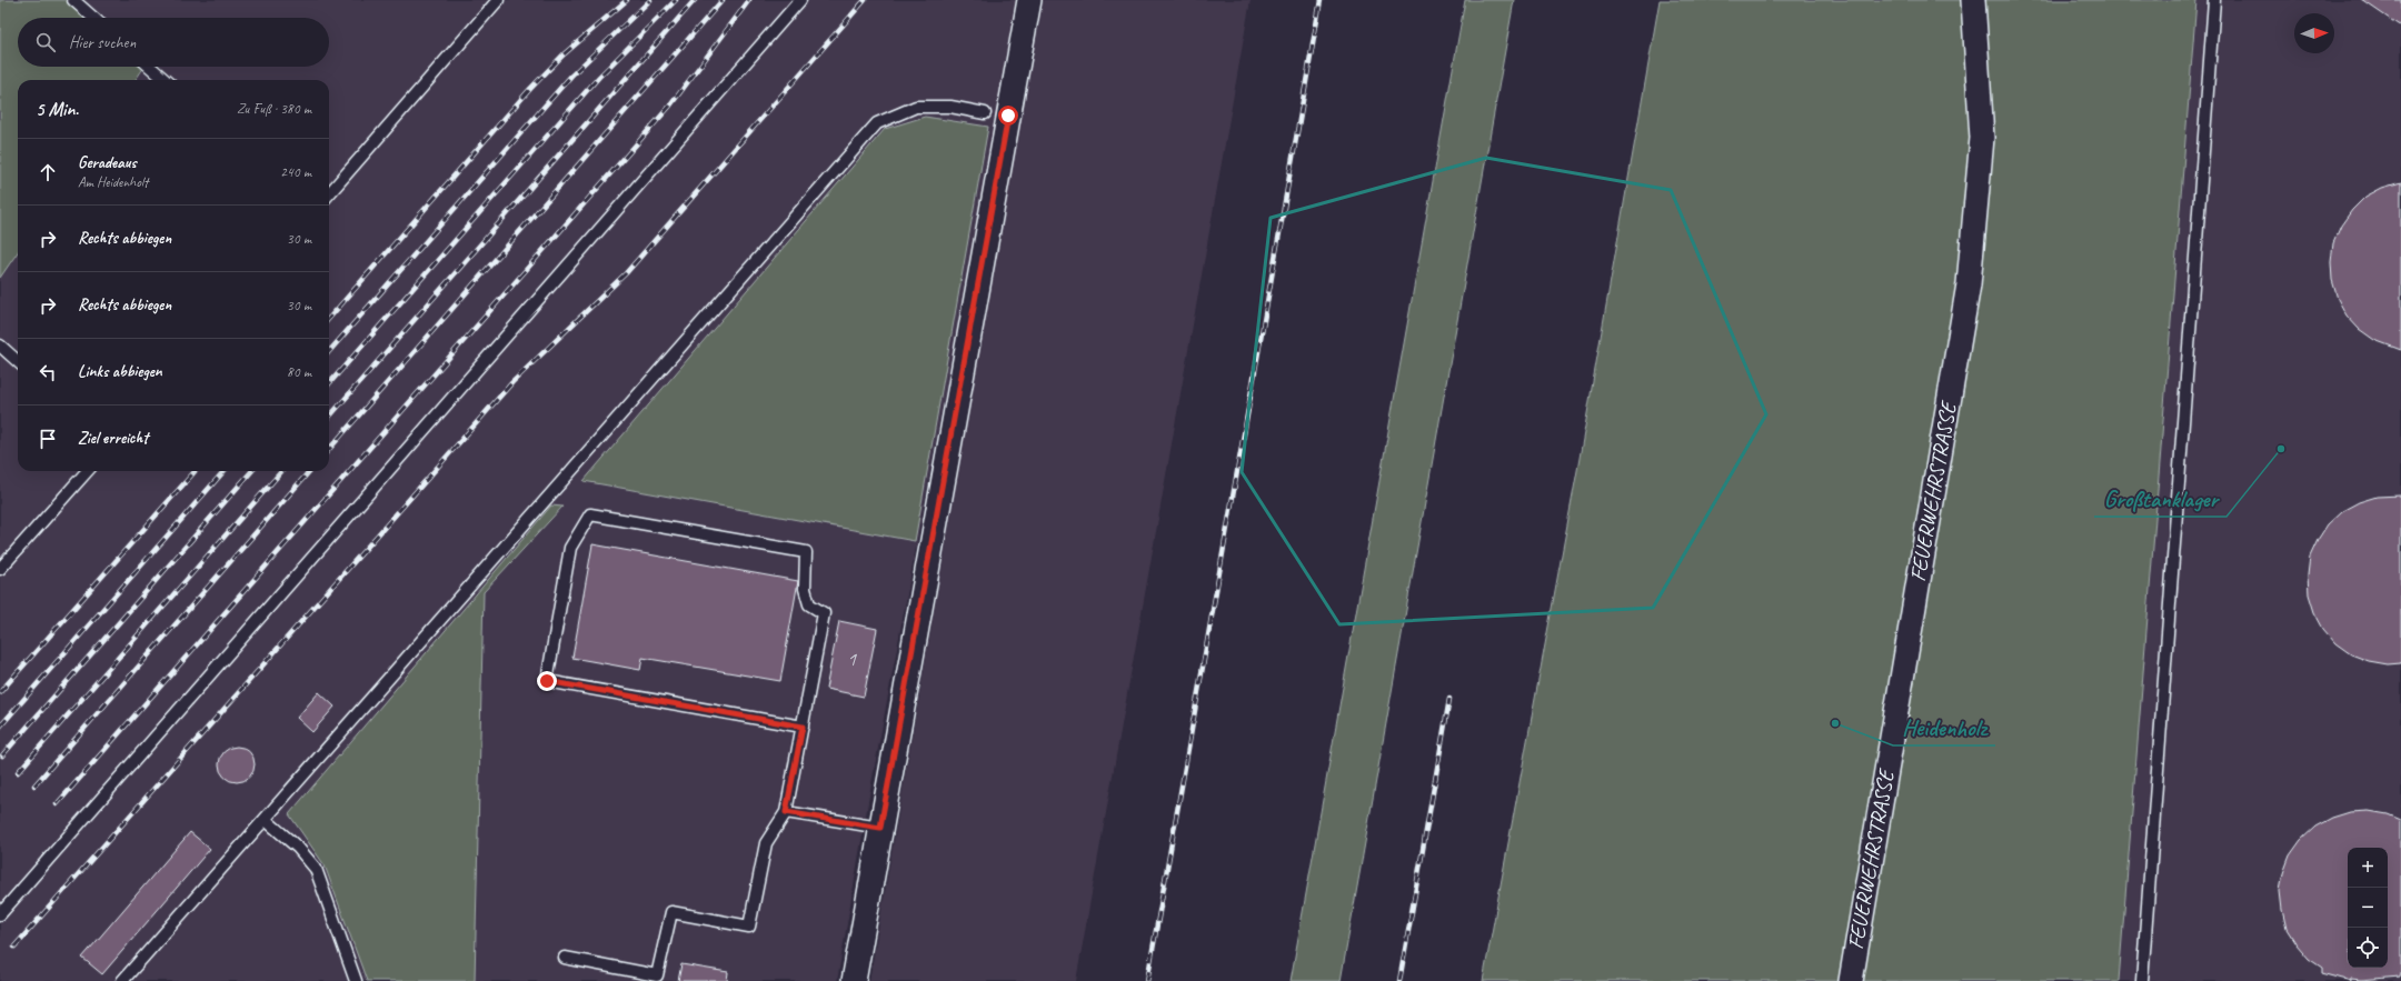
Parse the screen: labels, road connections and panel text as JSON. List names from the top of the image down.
{
  "streets": {
    "street": ["FEUERWEHRSTRASSE"]
  },
  "places": ["Großtanklager", "Heidenholz"],
  "house_numbers": ["1"],
  "north": "right",
  "page": {
    "search": "Hier suchen",
    "heading": ["5 Min.", "Zu Fuß · 380 m"],
    "list": [
      ["Geradeaus", "Am Heidenholt", "240 m"],
      ["Rechts abbiegen", "30 m"],
      ["Rechts abbiegen", "30 m"],
      ["Links abbiegen", "80 m"],
      "Ziel erreicht"
    ],
    "map_buttons": ["+", "−"]
  }
}
